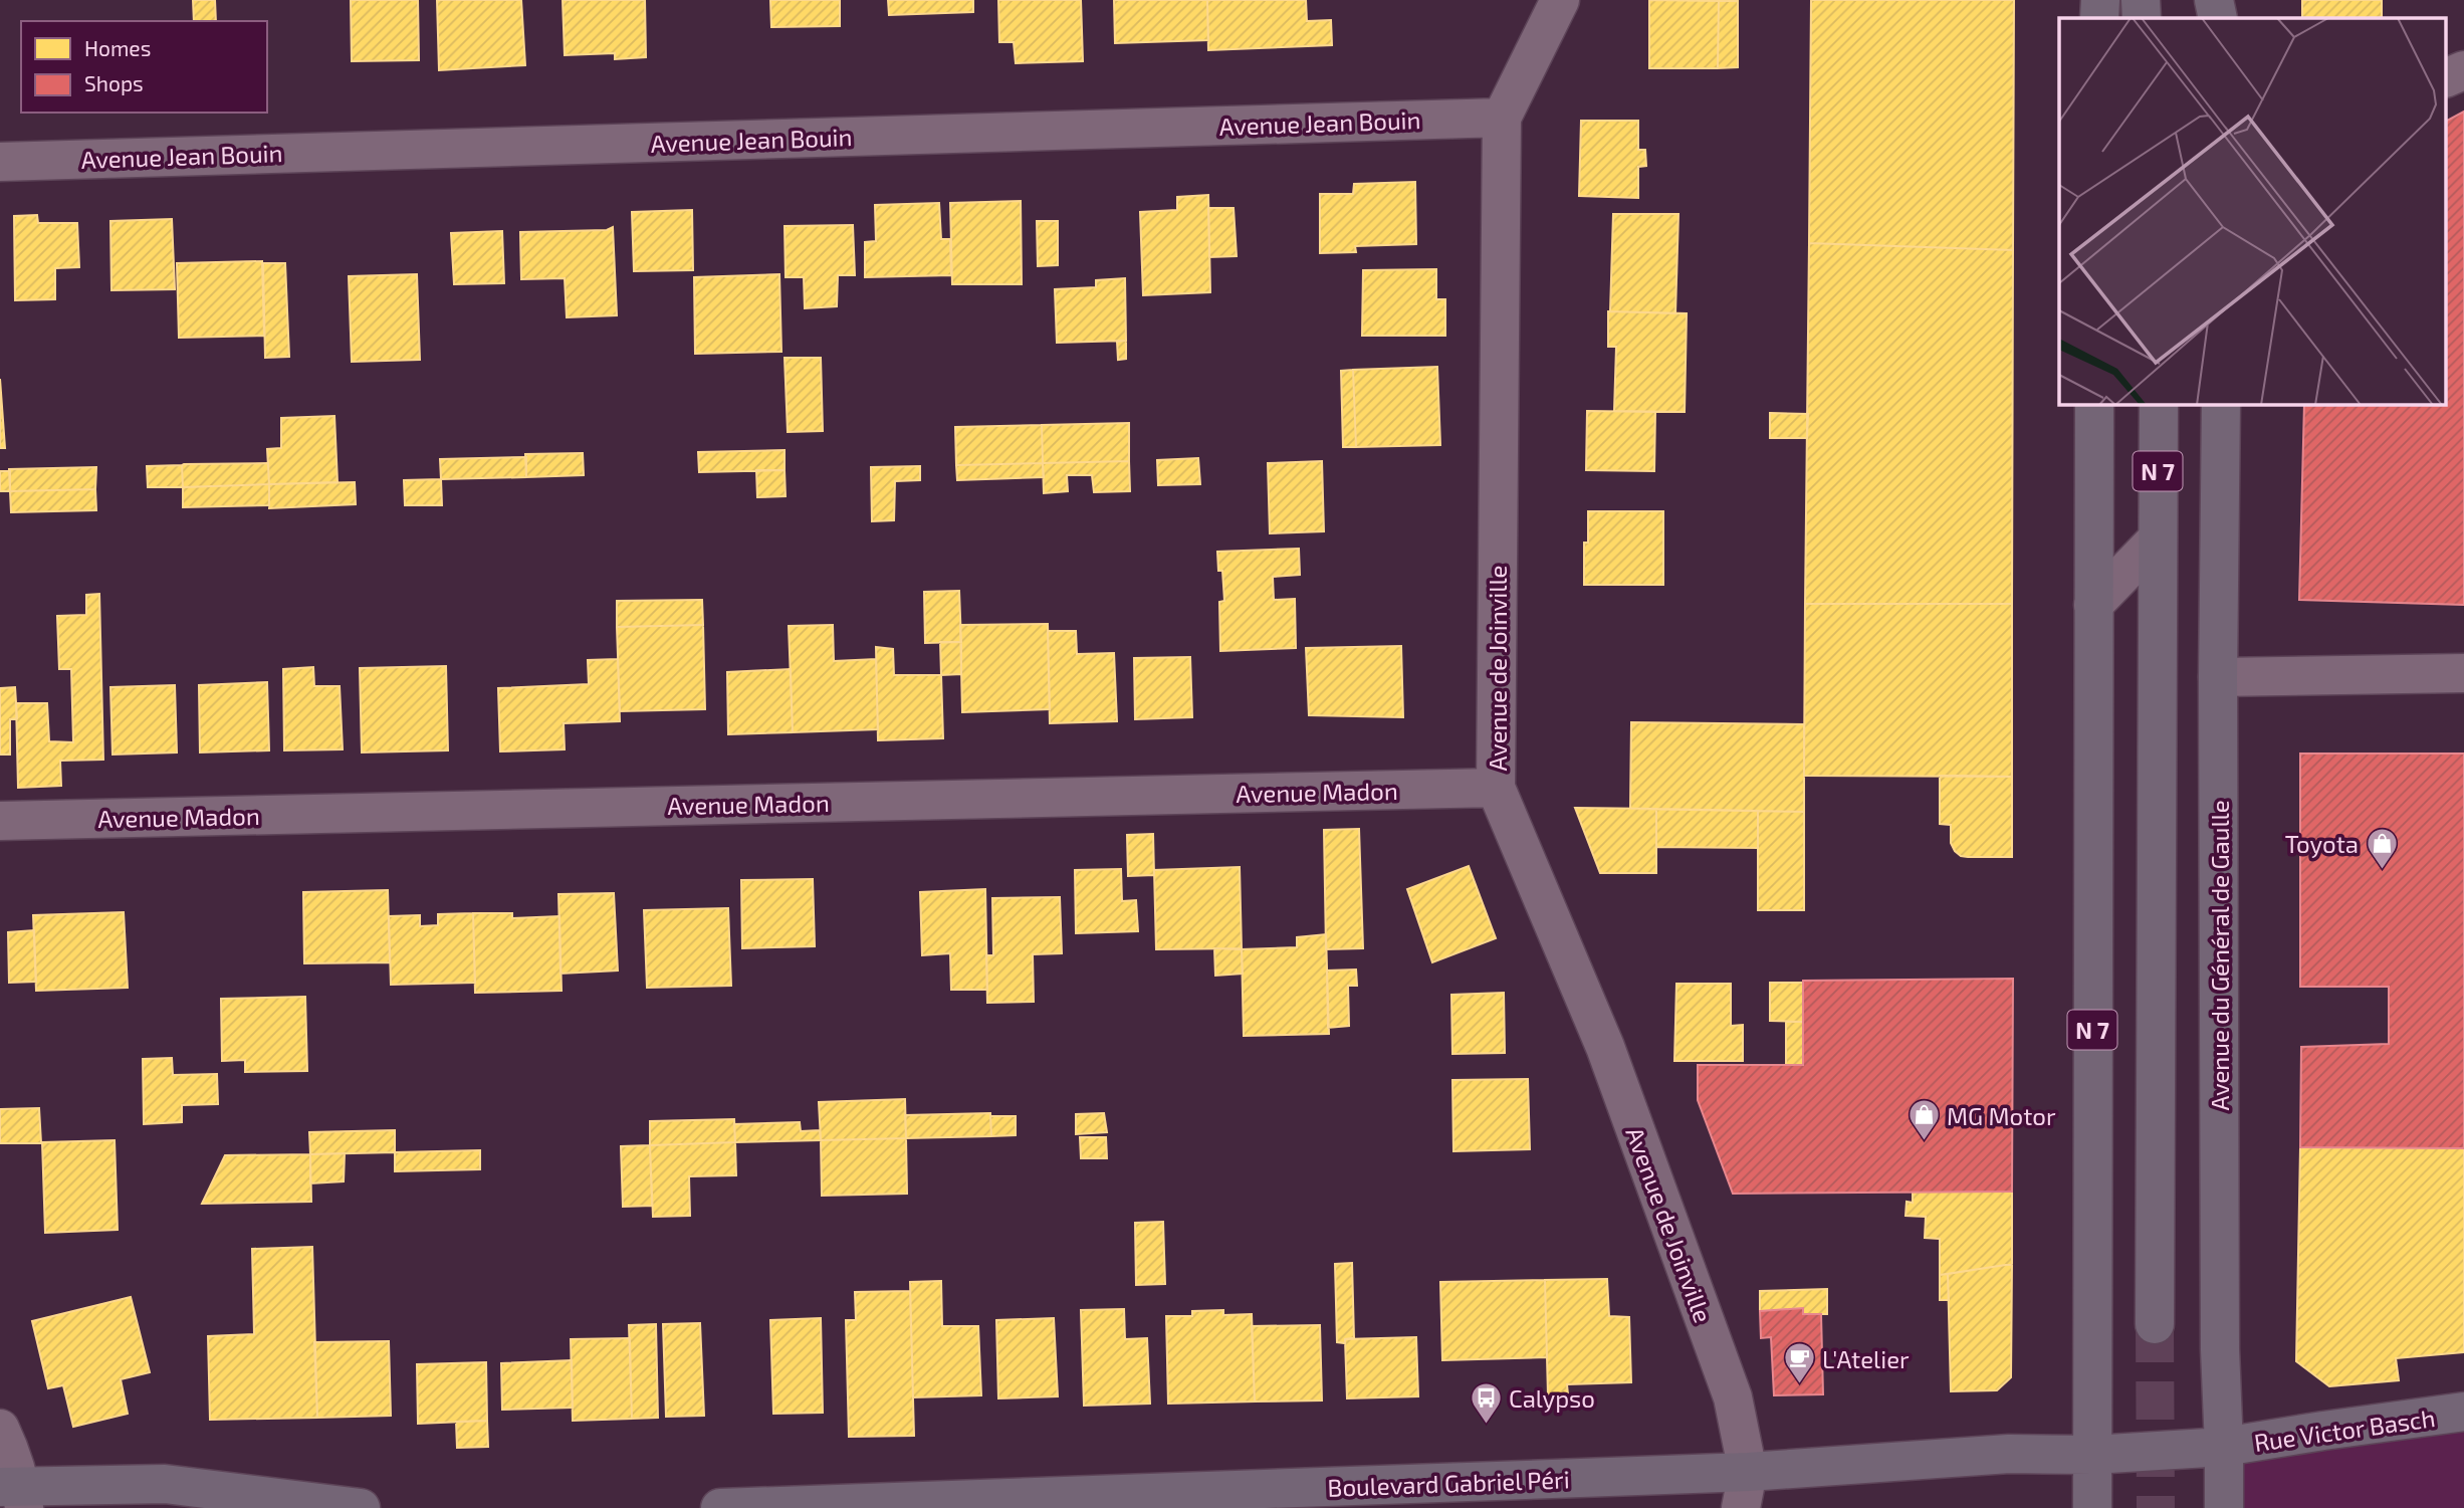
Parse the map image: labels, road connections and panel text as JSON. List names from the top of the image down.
{
  "streets": {
    "main road": [
      "N 7",
      "Avenue du Général de Gaulle",
      "Rue Victor Basch",
      "Boulevard Gabriel Péri"
    ],
    "street": ["Avenue Jean Bouin", "Avenue de Joinville", "Avenue Madon"]
  },
  "crossings": [
    ["Avenue Jean Bouin", "Avenue de Joinville"],
    ["N 7", "Rue Victor Basch"],
    ["N 7", "Boulevard Gabriel Péri"],
    ["Avenue de Joinville", "Avenue Madon"],
    ["Avenue de Joinville", "Boulevard Gabriel Péri"],
    ["Avenue du Général de Gaulle", "Rue Victor Basch"],
    ["Rue Victor Basch", "Boulevard Gabriel Péri"]
  ],
  "places": {
    "shop": ["Toyota", "MG Motor"],
    "cafe": ["L'Atelier"],
    "bus stop": ["Calypso"]
  },
  "legend": ["Homes", "Shops"]
}
